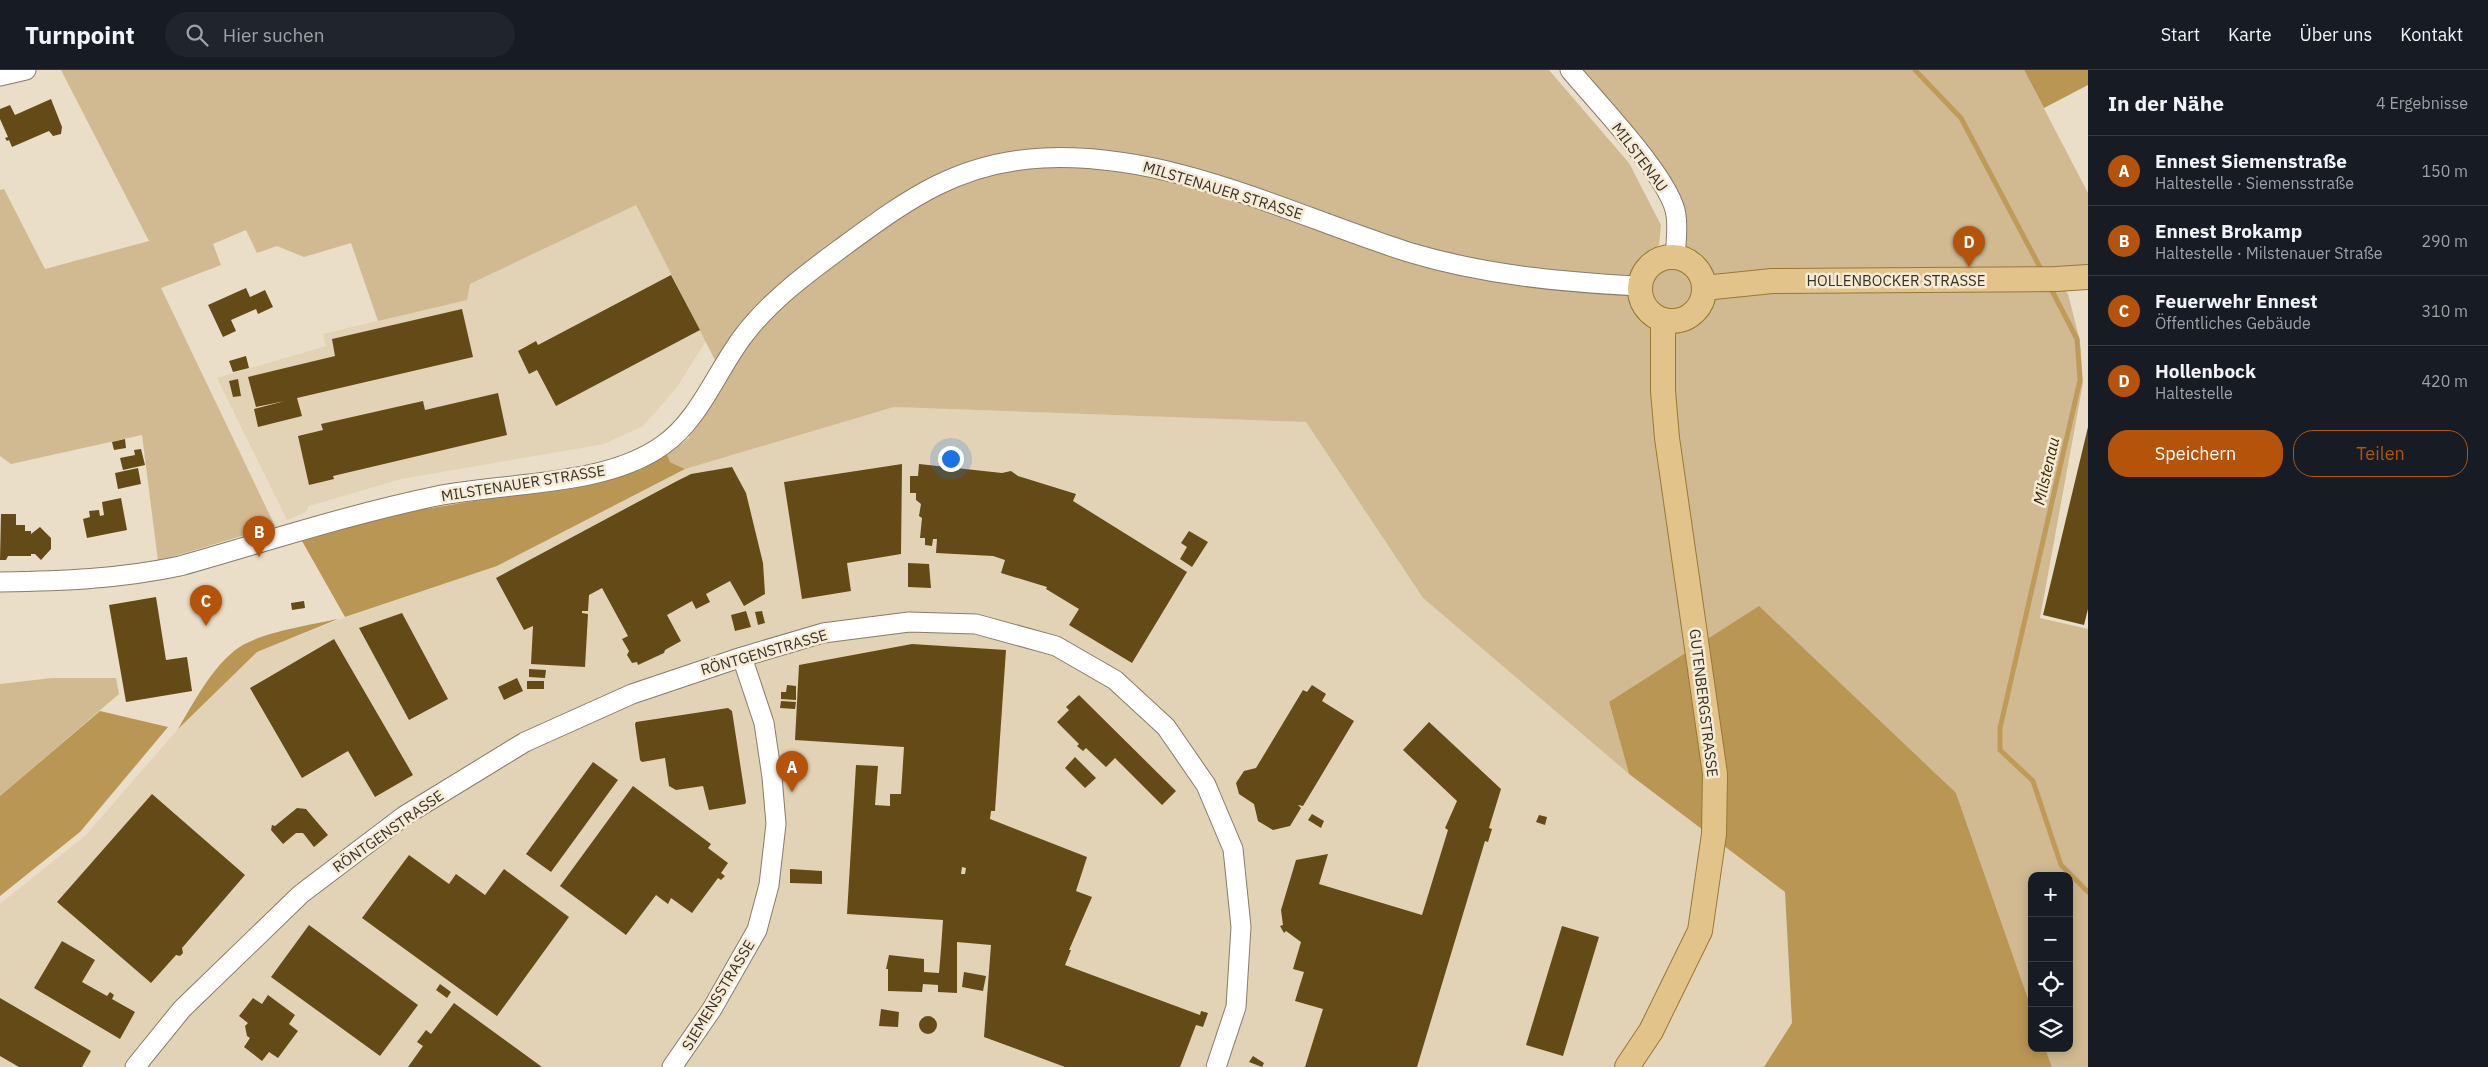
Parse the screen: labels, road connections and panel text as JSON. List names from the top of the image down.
{
  "streets": {
    "main road": ["HOLLENBOCKER STRASSE", "GUTENBERGSTRASSE"],
    "street": [
      "MILSTENAU",
      "MILSTENAUER STRASSE",
      "RÖNTGENSTRASSE",
      "SIEMENSSTRASSE"
    ]
  },
  "crossings": [
    ["MILSTENAU", "MILSTENAUER STRASSE"],
    ["MILSTENAU", "HOLLENBOCKER STRASSE"],
    ["MILSTENAU", "GUTENBERGSTRASSE"],
    ["MILSTENAUER STRASSE", "HOLLENBOCKER STRASSE"],
    ["MILSTENAUER STRASSE", "GUTENBERGSTRASSE"],
    ["HOLLENBOCKER STRASSE", "GUTENBERGSTRASSE"],
    ["RÖNTGENSTRASSE", "SIEMENSSTRASSE"]
  ],
  "water": ["Milstenau"],
  "page": {
    "header": "Turnpoint",
    "search": "Hier suchen",
    "nav": [
      "Start",
      "Karte",
      "Über uns",
      "Kontakt"
    ],
    "heading": ["In der Nähe", "4 Ergebnisse"],
    "list": [
      {
        "mark": "A",
        "name": "Ennest Siemenstraße",
        "note": "Haltestelle · Siemensstraße",
        "value": "150 m"
      },
      {
        "mark": "B",
        "name": "Ennest Brokamp",
        "note": "Haltestelle · Milstenauer Straße",
        "value": "290 m"
      },
      {
        "mark": "C",
        "name": "Feuerwehr Ennest",
        "note": "Öffentliches Gebäude",
        "value": "310 m"
      },
      {
        "mark": "D",
        "name": "Hollenbock",
        "note": "Haltestelle",
        "value": "420 m"
      }
    ],
    "pins": [
      "D",
      "B",
      "C",
      "A"
    ],
    "buttons": ["Speichern", "Teilen"],
    "map_buttons": ["+", "−"]
  }
}
